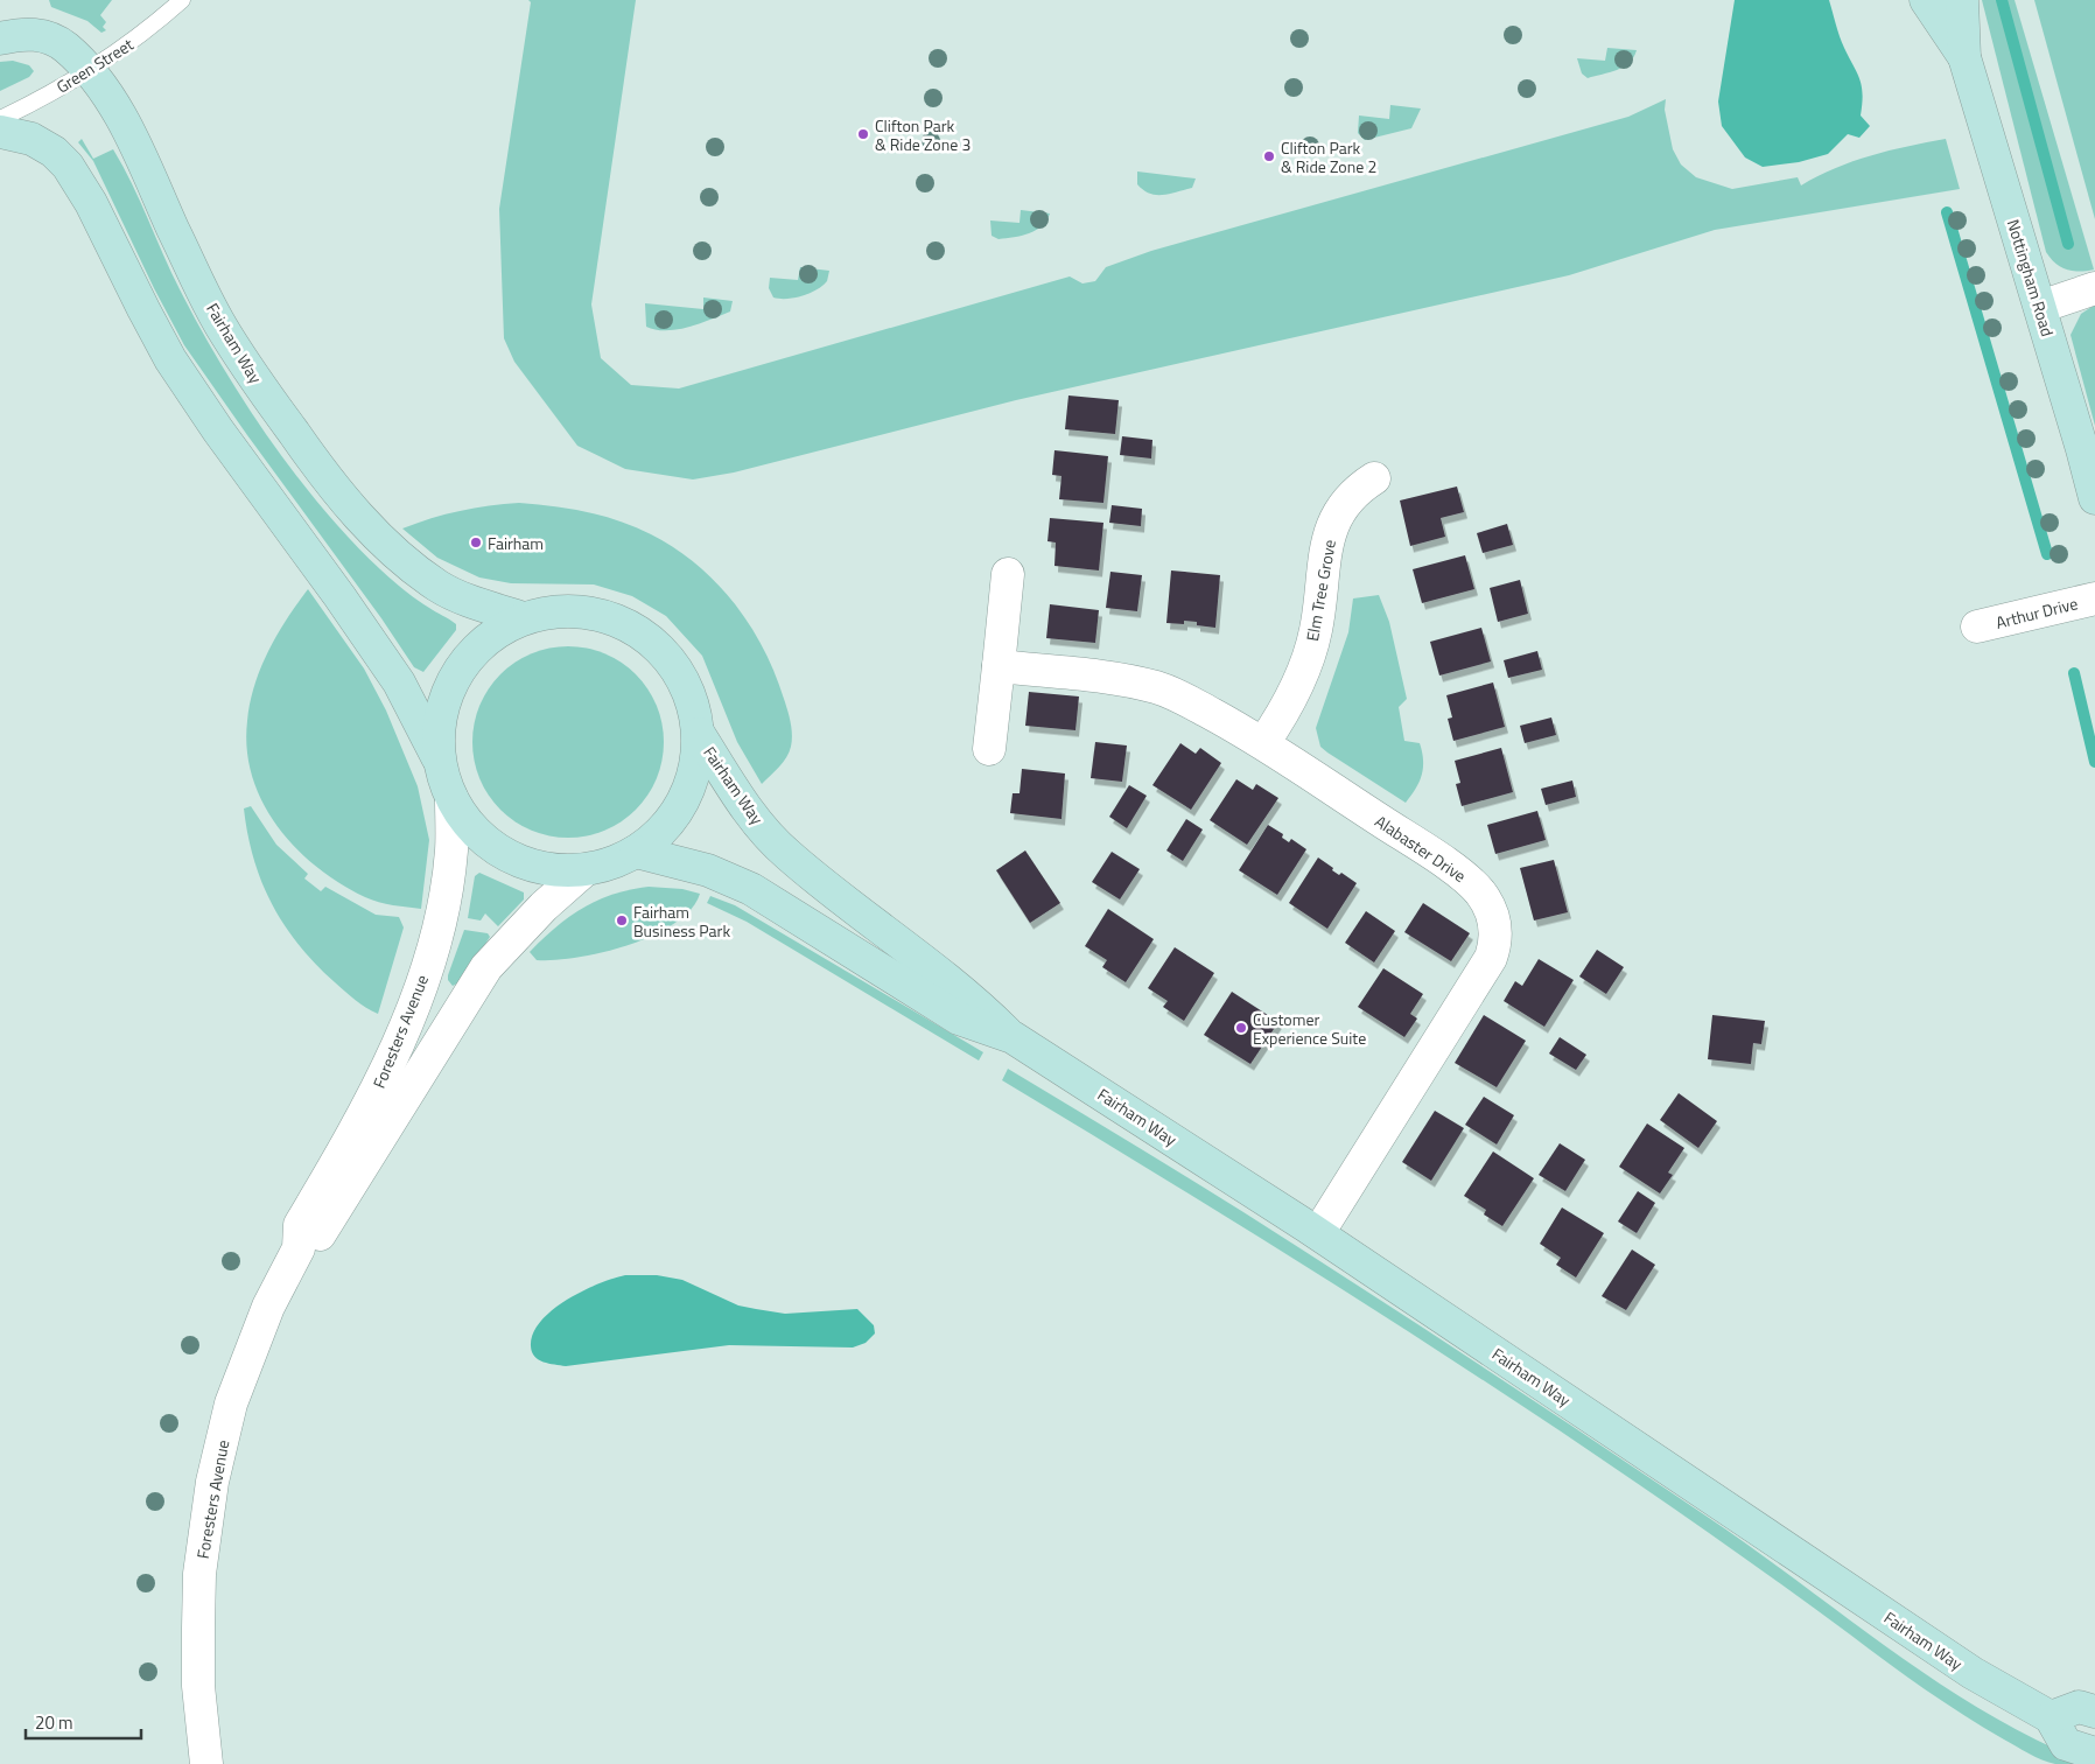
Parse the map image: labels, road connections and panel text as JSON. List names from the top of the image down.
{
  "streets": {
    "street": [
      "Nottingham Road",
      "Fairham Way",
      "Elm Tree Grove",
      "Arthur Drive",
      "Alabaster Drive",
      "Foresters Avenue"
    ],
    "lane": ["Green Street"]
  },
  "crossings": [
    ["Green Street", "Fairham Way"],
    ["Fairham Way", "Alabaster Drive"],
    ["Elm Tree Grove", "Alabaster Drive"]
  ],
  "places": [
    "Clifton Park & Ride Zone 3",
    "Clifton Park & Ride Zone 2",
    "Fairham",
    "Fairham Business Park",
    "Customer Experience Suite"
  ],
  "scale_bar": "20 m"
}
